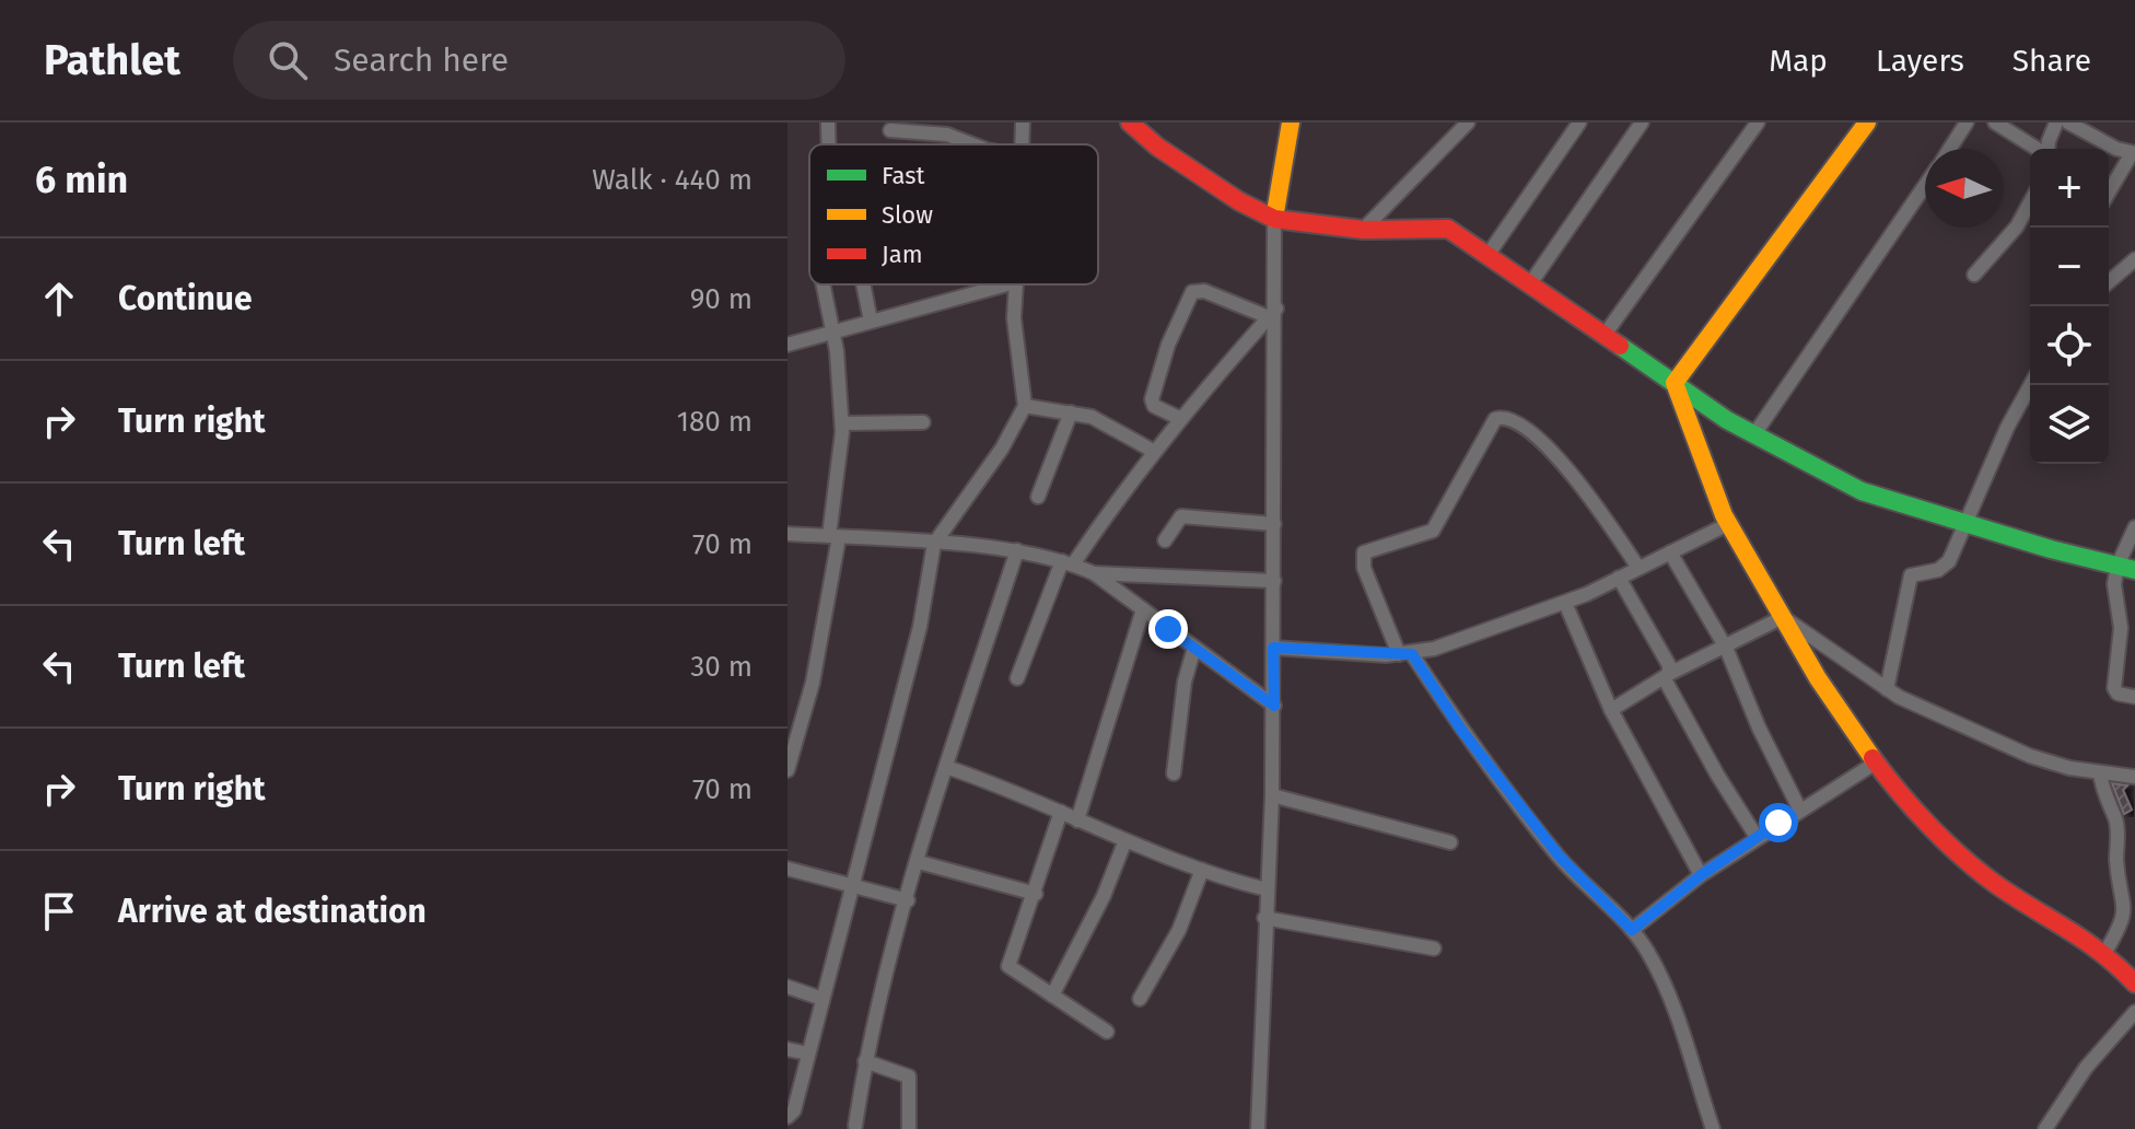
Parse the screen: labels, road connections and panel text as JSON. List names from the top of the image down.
{
  "legend": ["Fast", "Slow", "Jam"],
  "north": "left",
  "page": {
    "header": "Pathlet",
    "search": "Search here",
    "nav": ["Map", "Layers", "Share"],
    "heading": ["6 min", "Walk · 440 m"],
    "map_buttons": ["+", "−"],
    "list": [
      ["Continue", "90 m"],
      ["Turn right", "180 m"],
      ["Turn left", "70 m"],
      ["Turn left", "30 m"],
      ["Turn right", "70 m"],
      "Arrive at destination"
    ]
  }
}
